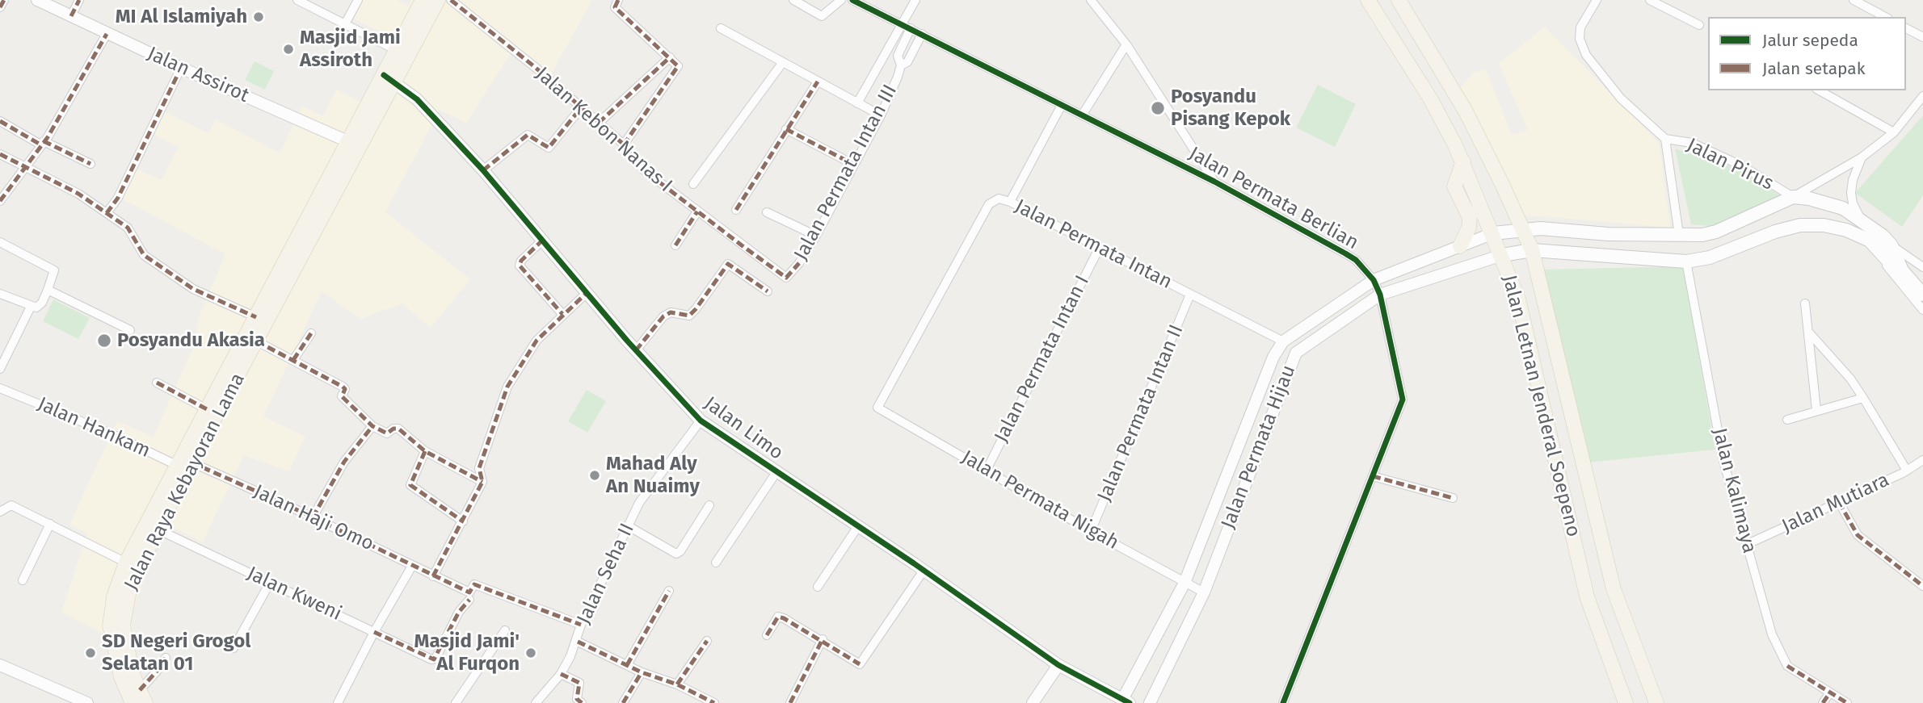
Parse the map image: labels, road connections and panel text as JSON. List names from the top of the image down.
{
  "streets": {
    "main road": ["Jalan Letnan Jenderal Soepeno", "Jalan Permata Hijau", "Jalan Raya Kebayoran Lama"],
    "street": [
      "Jalan Assirot",
      "Jalan Kebon Nanas I",
      "Jalan Pirus",
      "Jalan Permata Intan III",
      "Jalan Permata Berlian",
      "Jalan Permata Intan",
      "Jalan Permata Intan I",
      "Jalan Permata Intan II",
      "Jalan Hankam",
      "Jalan Limo",
      "Jalan Kalimaya",
      "Jalan Permata Nigah",
      "Jalan Mutiara",
      "Jalan Haji Omo",
      "Jalan Seha II",
      "Jalan Kweni"
    ]
  },
  "crossings": [
    ["Jalan Assirot", "Jalan Raya Kebayoran Lama"],
    ["Jalan Kebon Nanas I", "Jalan Permata Intan III"],
    ["Jalan Pirus", "Jalan Permata Hijau"],
    ["Jalan Permata Intan III", "Jalan Permata Berlian"],
    ["Jalan Permata Berlian", "Jalan Permata Hijau"],
    ["Jalan Permata Intan", "Jalan Permata Intan I"],
    ["Jalan Permata Intan", "Jalan Permata Intan II"],
    ["Jalan Permata Intan", "Jalan Permata Hijau"],
    ["Jalan Permata Intan", "Jalan Permata Nigah"],
    ["Jalan Permata Intan I", "Jalan Permata Nigah"],
    ["Jalan Letnan Jenderal Soepeno", "Jalan Permata Hijau"],
    ["Jalan Permata Intan II", "Jalan Permata Nigah"],
    ["Jalan Hankam", "Jalan Raya Kebayoran Lama"],
    ["Jalan Hankam", "Jalan Haji Omo"],
    ["Jalan Limo", "Jalan Permata Hijau"],
    ["Jalan Limo", "Jalan Raya Kebayoran Lama"],
    ["Jalan Limo", "Jalan Seha II"],
    ["Jalan Permata Hijau", "Jalan Kalimaya"],
    ["Jalan Permata Hijau", "Jalan Permata Nigah"],
    ["Jalan Raya Kebayoran Lama", "Jalan Haji Omo"],
    ["Jalan Raya Kebayoran Lama", "Jalan Kweni"],
    ["Jalan Kalimaya", "Jalan Mutiara"],
    ["Jalan Haji Omo", "Jalan Seha II"]
  ],
  "places": [
    "MI Al Islamiyah",
    "Masjid Jami Assiroth",
    "Posyandu Pisang Kepok",
    "Posyandu Akasia",
    "Mahad Aly An Nuaimy",
    "SD Negeri Grogol Selatan 01",
    "Masjid Jami' Al Furqon"
  ],
  "legend": ["Jalur sepeda", "Jalan setapak"]
}
